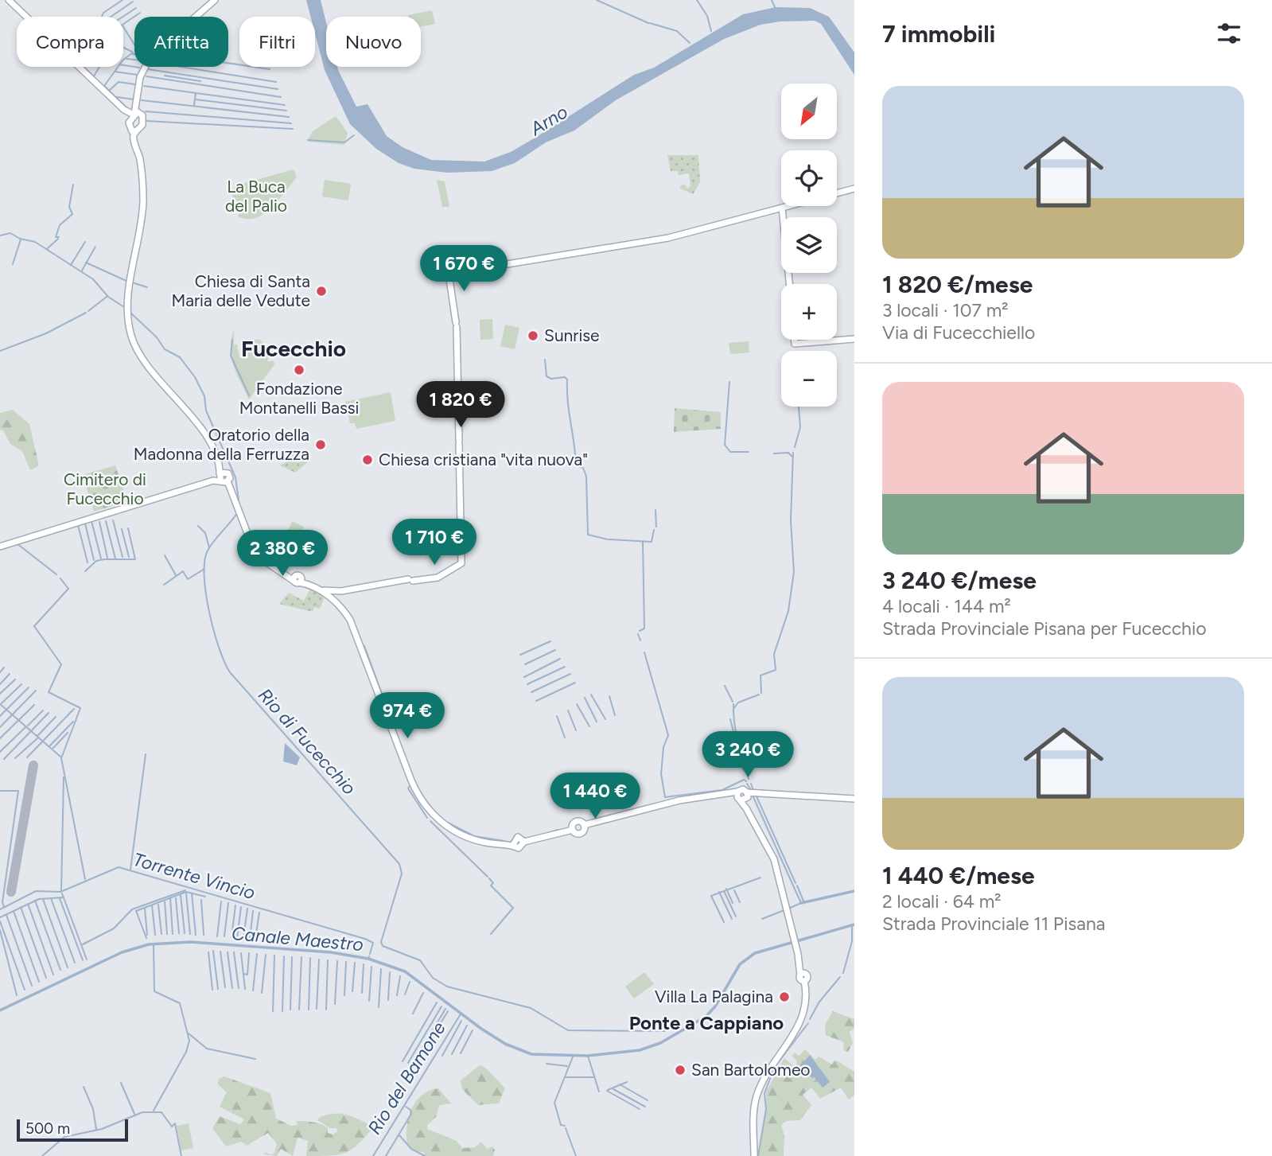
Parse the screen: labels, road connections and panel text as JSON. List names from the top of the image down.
{
  "districts": ["Fucecchio", "Ponte a Cappiano"],
  "water": [
    "Arno",
    "Rio di Fucecchio",
    "Torrente Vincio",
    "Canale Maestro",
    "Rio del Bamone"
  ],
  "parks": ["La Buca del Palio", "Cimitero di Fucecchio"],
  "places": [
    "Chiesa di Santa Maria delle Vedute",
    "Sunrise",
    "Fondazione Montanelli Bassi",
    "Oratorio della Madonna della Ferruzza",
    "Chiesa cristiana \"vita nuova\"",
    "Villa La Palagina",
    "San Bartolomeo"
  ],
  "scale_bar": "500 m",
  "north": "bottom left",
  "page": {
    "heading": "7 immobili",
    "chip": [
      "Compra",
      "Affitta",
      "Filtri",
      "Nuovo"
    ],
    "list": [
      {
        "name": "1 820 €/mese",
        "note": "3 locali · 107 m² · Via di Fucecchiello"
      },
      {
        "name": "3 240 €/mese",
        "note": "4 locali · 144 m² · Strada Provinciale Pisana per Fucecchio"
      },
      {
        "name": "1 440 €/mese",
        "note": "2 locali · 64 m² · Strada Provinciale 11 Pisana"
      }
    ],
    "map_buttons": ["+", "−"],
    "price": [
      "1 670 €",
      "1 820 €",
      "1 710 €",
      "2 380 €",
      "974 €",
      "3 240 €",
      "1 440 €"
    ],
    "scale": "500 m"
  }
}
